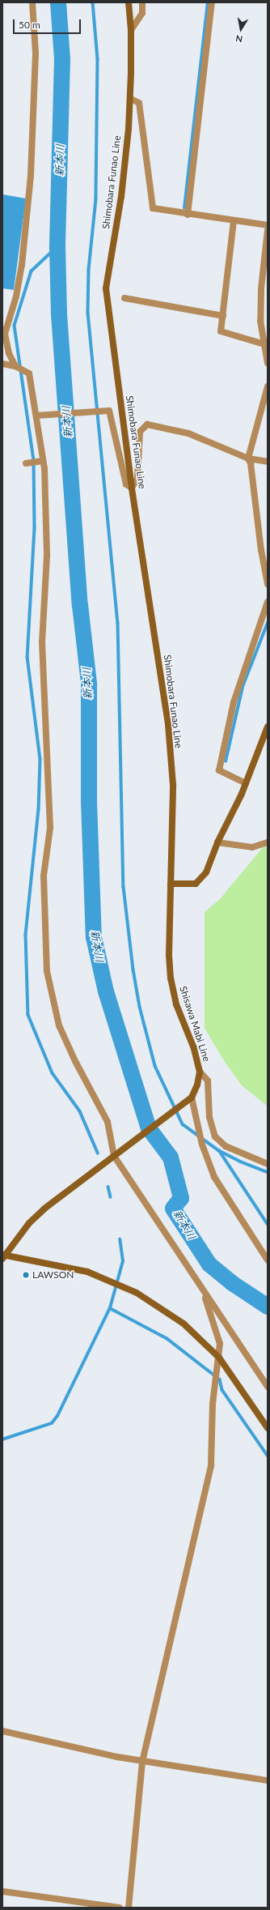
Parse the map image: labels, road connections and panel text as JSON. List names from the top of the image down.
{
  "streets": {
    "main road": ["Shimobara Funao Line", "Shisawa Mabi Line"]
  },
  "crossings": [
    ["Shimobara Funao Line", "Shisawa Mabi Line"]
  ],
  "water": ["新本川"],
  "places": ["LAWSON"],
  "scale_bar": "50 m",
  "north": "bottom"
}
